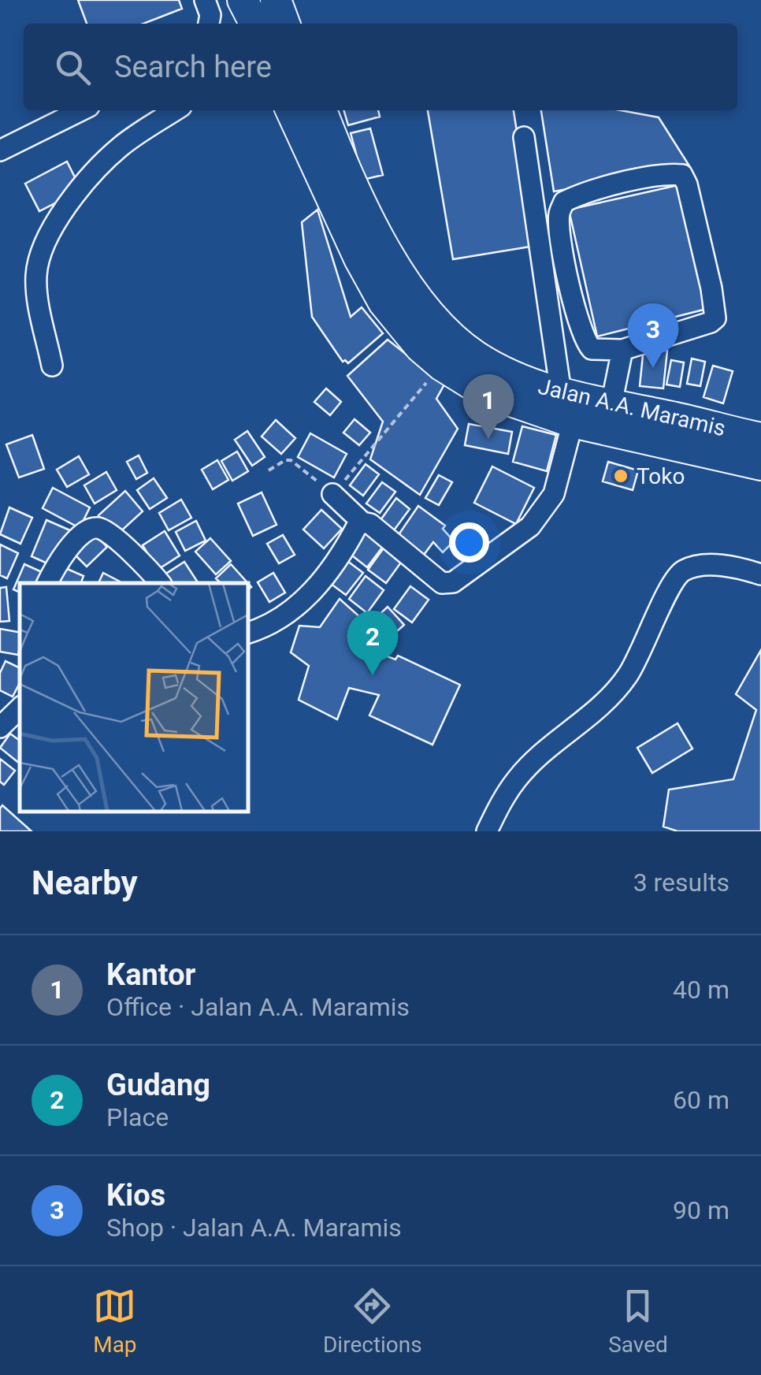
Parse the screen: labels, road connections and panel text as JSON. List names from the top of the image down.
{
  "streets": {
    "highway": ["Jalan A.A. Maramis"]
  },
  "places": ["Toko"],
  "page": {
    "search": "Search here",
    "pins": ["3", "1", "2"],
    "heading": ["Nearby", "3 results"],
    "list": [
      {
        "mark": "1",
        "name": "Kantor",
        "note": "Office · Jalan A.A. Maramis",
        "value": "40 m"
      },
      {
        "mark": "2",
        "name": "Gudang",
        "note": "Place",
        "value": "60 m"
      },
      {
        "mark": "3",
        "name": "Kios",
        "note": "Shop · Jalan A.A. Maramis",
        "value": "90 m"
      }
    ],
    "nav": ["Map", "Directions", "Saved"]
  }
}
